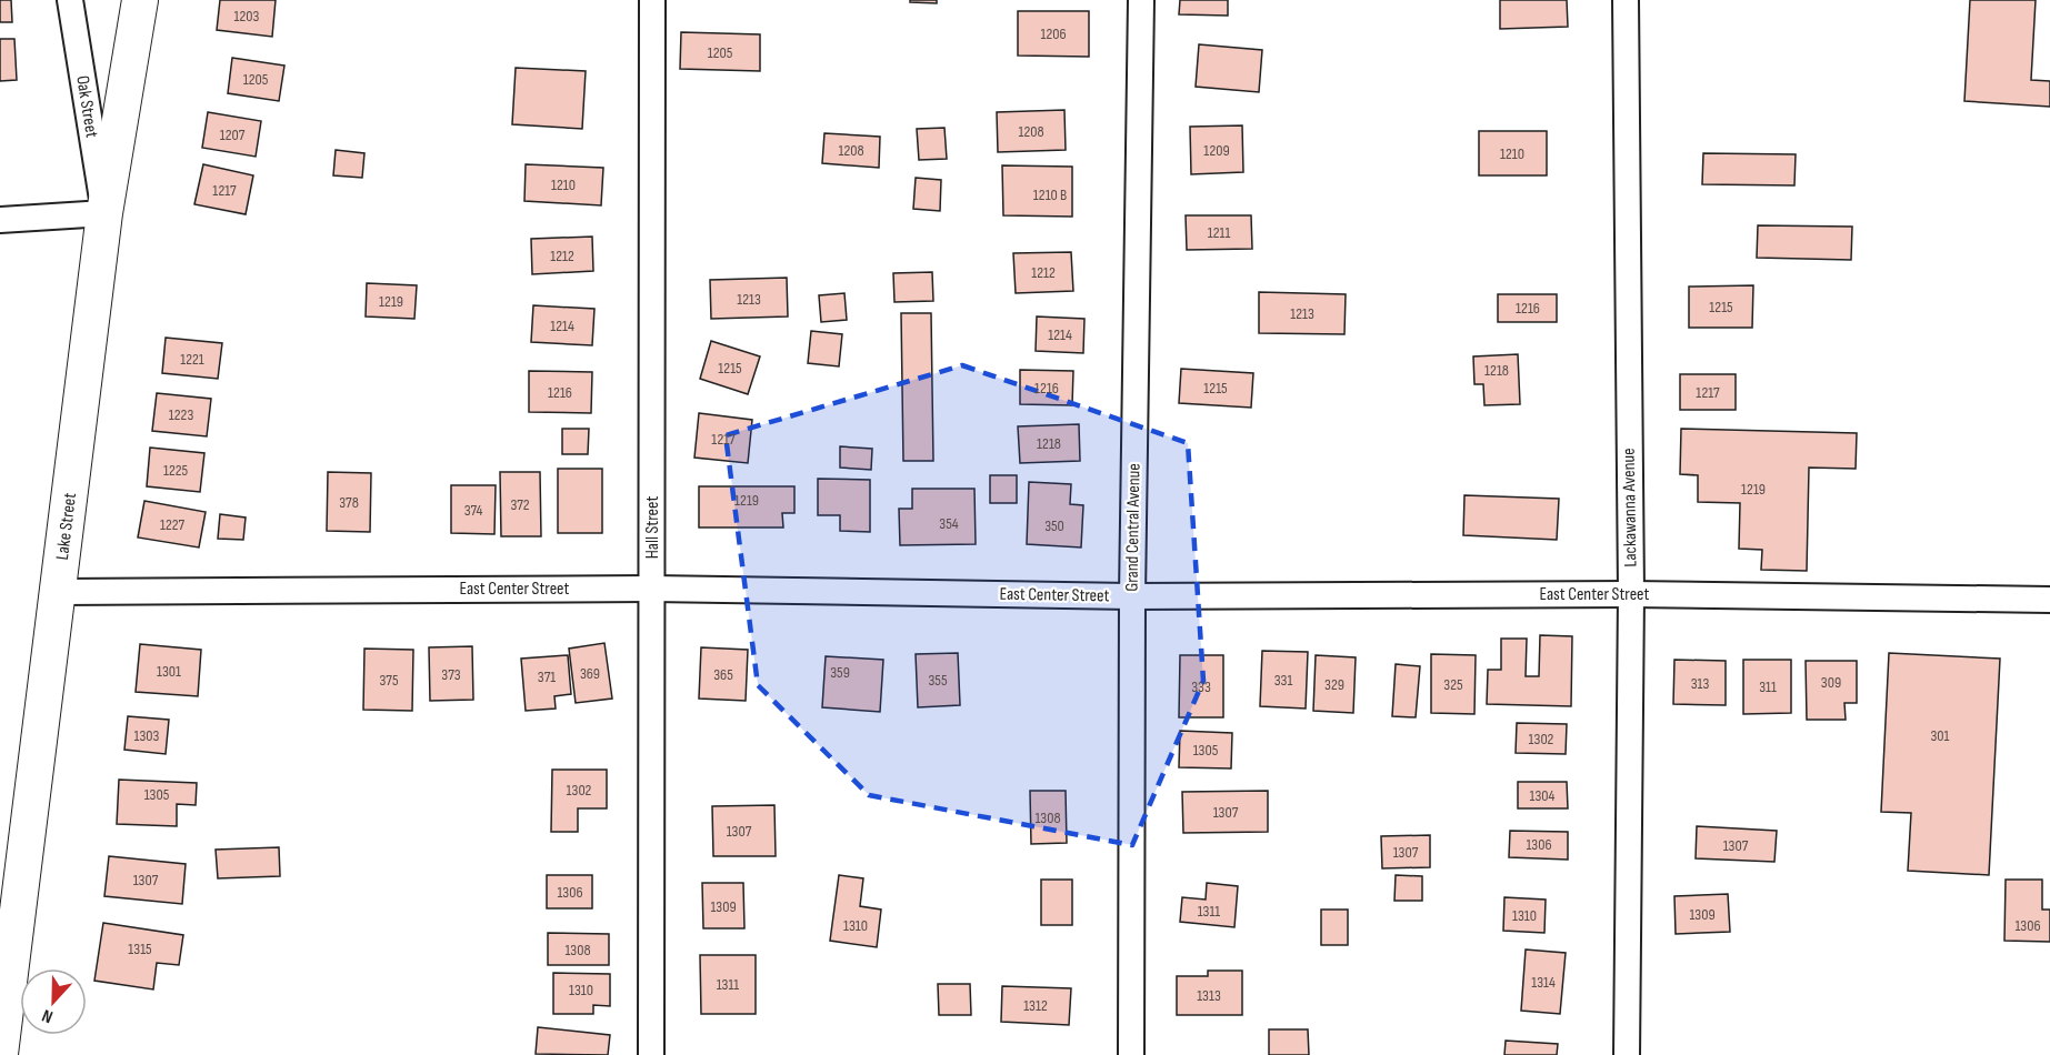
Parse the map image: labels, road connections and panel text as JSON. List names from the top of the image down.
{
  "streets": {
    "main road": ["Lake Street"],
    "street": [
      "Oak Street",
      "Lackawanna Avenue",
      "Hall Street",
      "Grand Central Avenue",
      "East Center Street"
    ]
  },
  "crossings": [
    ["Oak Street", "Lake Street"],
    ["Lackawanna Avenue", "East Center Street"],
    ["Lake Street", "East Center Street"],
    ["Hall Street", "East Center Street"],
    ["Grand Central Avenue", "East Center Street"]
  ],
  "house_numbers": [
    "1203",
    "1206",
    "1205",
    "1205",
    "1208",
    "1207",
    "1208",
    "1209",
    "1210",
    "1210",
    "1217",
    "1210 B",
    "1211",
    "1212",
    "1212",
    "1213",
    "1219",
    "1215",
    "1216",
    "1213",
    "1214",
    "1214",
    "1221",
    "1215",
    "1218",
    "1216",
    "1215",
    "1216",
    "1217",
    "1223",
    "1217",
    "1218",
    "1225",
    "1219",
    "1219",
    "378",
    "372",
    "374",
    "354",
    "1227",
    "350",
    "1301",
    "359",
    "369",
    "373",
    "365",
    "371",
    "375",
    "355",
    "331",
    "309",
    "313",
    "329",
    "325",
    "333",
    "311",
    "1303",
    "301",
    "1302",
    "1305",
    "1302",
    "1305",
    "1304",
    "1307",
    "1308",
    "1307",
    "1306",
    "1307",
    "1307",
    "1307",
    "1306",
    "1309",
    "1311",
    "1309",
    "1310",
    "1310",
    "1306",
    "1315",
    "1308",
    "1314",
    "1311",
    "1310",
    "1313",
    "1312"
  ],
  "north": "bottom"
}
